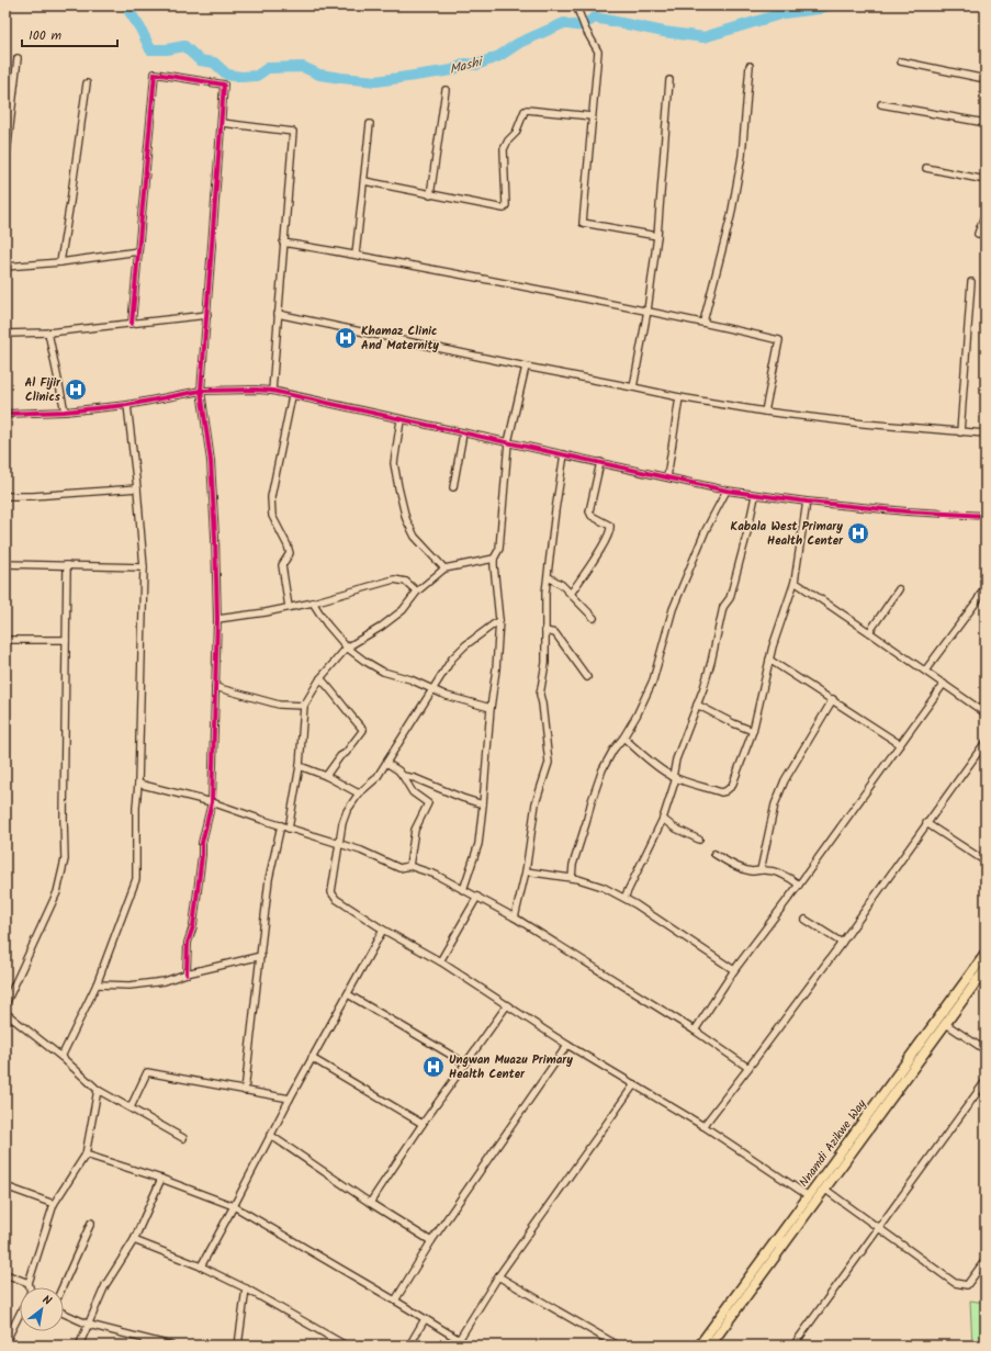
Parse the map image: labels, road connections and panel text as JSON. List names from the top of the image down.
{
  "streets": {
    "highway": ["Nnamdi Azikwe Way"]
  },
  "water": ["Mashi"],
  "places": {
    "hospital": [
      "Khamaz Clinic And Maternity",
      "Al Fijir Clinics",
      "Kabala West Primary Health Center",
      "Ungwan Muazu Primary Health Center"
    ]
  },
  "scale_bar": "100 m",
  "north": "top right"
}
